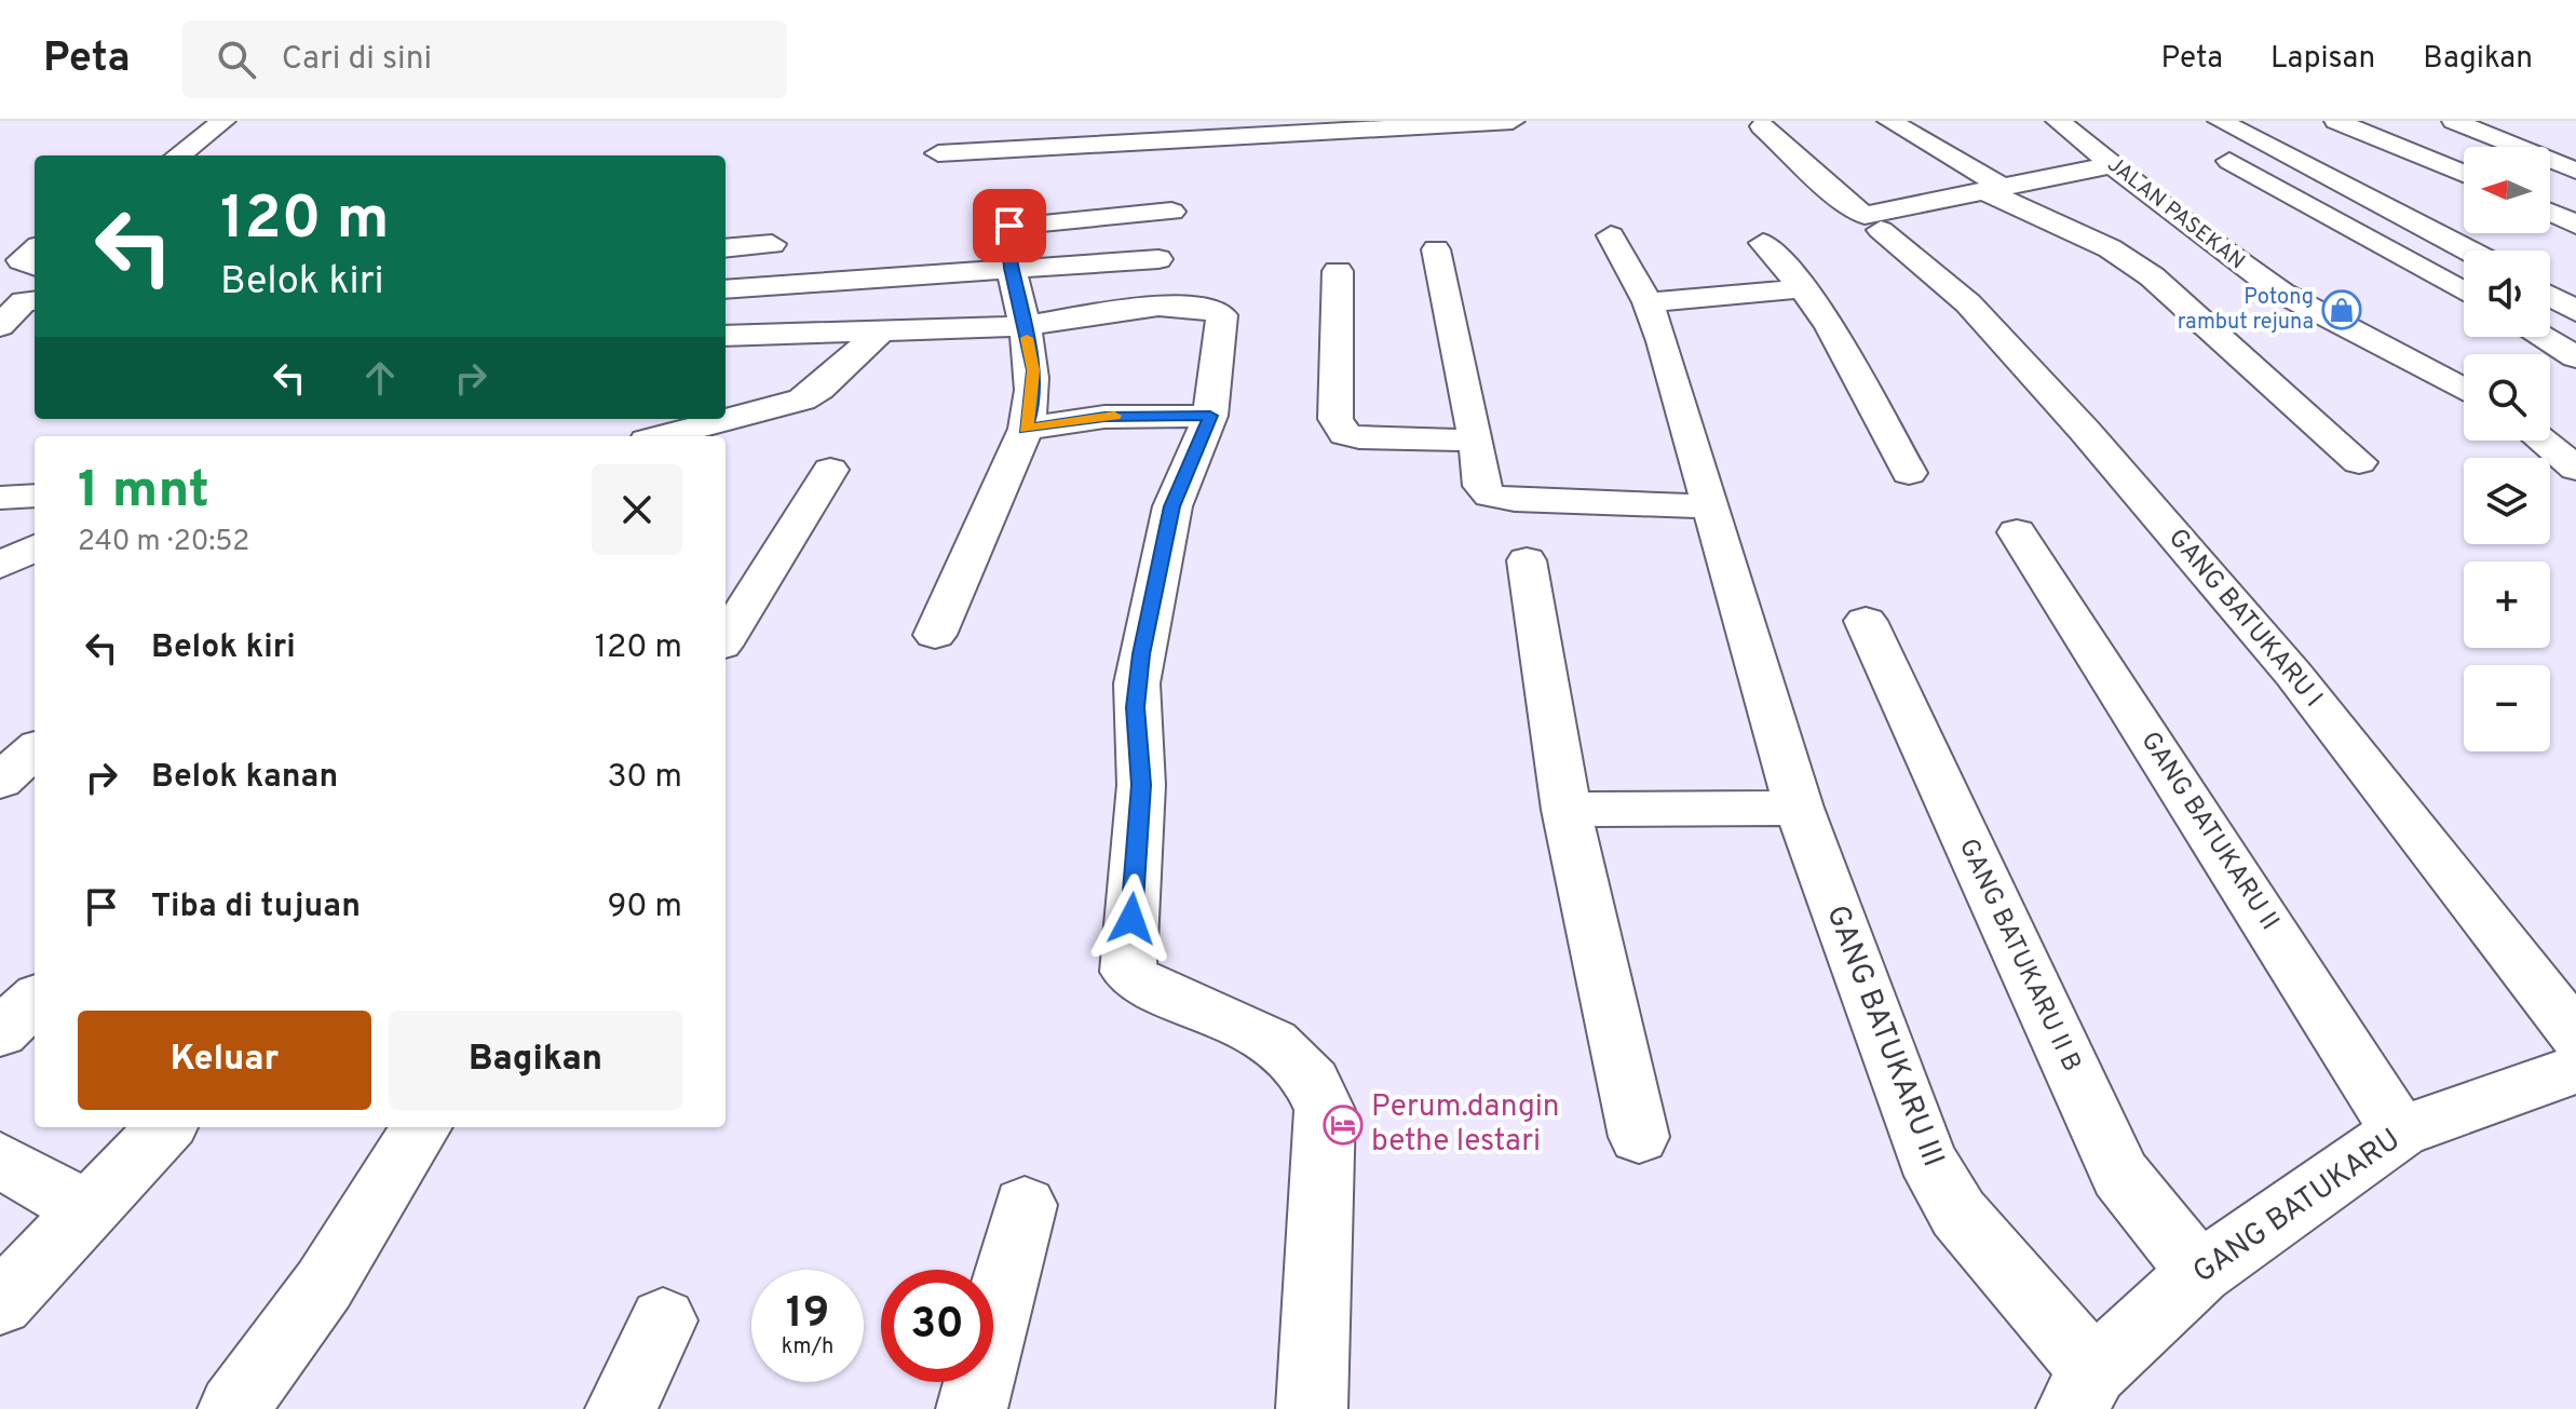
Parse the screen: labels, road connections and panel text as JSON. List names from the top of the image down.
{
  "streets": {
    "street": [
      "JALAN PASEKAN",
      "GANG BATUKARU I",
      "GANG BATUKARU II",
      "GANG BATUKARU II B",
      "GANG BATUKARU III",
      "GANG BATUKARU"
    ]
  },
  "crossings": [
    ["GANG BATUKARU II", "GANG BATUKARU"],
    ["GANG BATUKARU II B", "GANG BATUKARU"],
    ["GANG BATUKARU III", "GANG BATUKARU"]
  ],
  "places": {
    "shop": ["Potong rambut rejuna"],
    "hotel": ["Perum.dangin bethe lestari"]
  },
  "north": "left",
  "page": {
    "header": "Peta",
    "search": "Cari di sini",
    "nav": ["Peta", "Lapisan", "Bagikan"],
    "map_buttons": ["+", "−"],
    "turn": ["120 m", "Belok kiri"],
    "heading": ["1 mnt", "240 m · 20:52"],
    "list": [
      {
        "name": "Belok kiri",
        "value": "120 m"
      },
      {
        "name": "Belok kanan",
        "value": "30 m"
      },
      {
        "name": "Tiba di tujuan",
        "value": "90 m"
      }
    ],
    "buttons": ["Keluar", "Bagikan"],
    "speed": "19 km/h",
    "limit": "30"
  }
}
